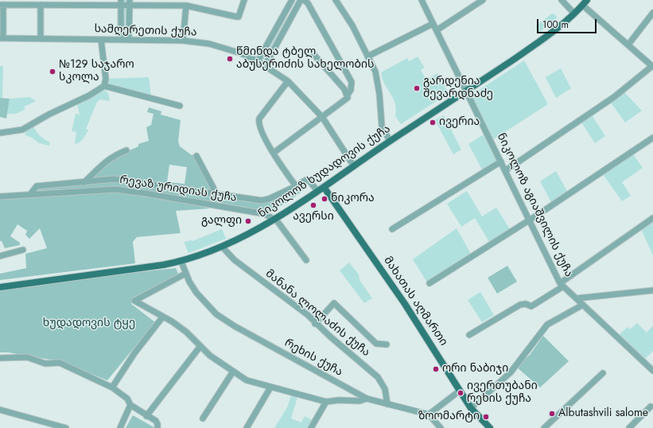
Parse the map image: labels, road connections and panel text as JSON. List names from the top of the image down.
{
  "streets": {
    "main road": ["ნიკოლოზ ხუდადოვის ქუჩა", "მახათას აღმართი"],
    "street": [
      "სამღერეთის ქუჩა",
      "რევაზ ურიდიას ქუჩა",
      "ნიკოლოზ აგიაშვილის ქუჩა",
      "მანანა ლოლაძის ქუჩა",
      "რეხის ქუჩა"
    ]
  },
  "crossings": [
    ["სამღერეთის ქუჩა", "ნიკოლოზ ხუდადოვის ქუჩა"],
    ["ნიკოლოზ ხუდადოვის ქუჩა", "რევაზ ურიდიას ქუჩა"],
    ["ნიკოლოზ ხუდადოვის ქუჩა", "ნიკოლოზ აგიაშვილის ქუჩა"],
    ["ნიკოლოზ ხუდადოვის ქუჩა", "მახათას აღმართი"],
    ["ნიკოლოზ ხუდადოვის ქუჩა", "მანანა ლოლაძის ქუჩა"],
    ["ნიკოლოზ ხუდადოვის ქუჩა", "რეხის ქუჩა"],
    ["მანანა ლოლაძის ქუჩა", "რეხის ქუჩა"]
  ],
  "parks": ["ხუდადოვის ტყე"],
  "places": [
    "წმინდა ტბელ აბუსერიძის სახელობის",
    "№129 საჯარო სკოლა",
    "გარდენია შევარდნაძე",
    "ივერია",
    "ნიკორა",
    "ავერსი",
    "გალფი",
    "ორი ნაბიჯი",
    "ივერთუბანი რეხის ქუჩა",
    "Albutashvili salome",
    "ზოომარტი"
  ],
  "scale_bar": "100 m"
}
